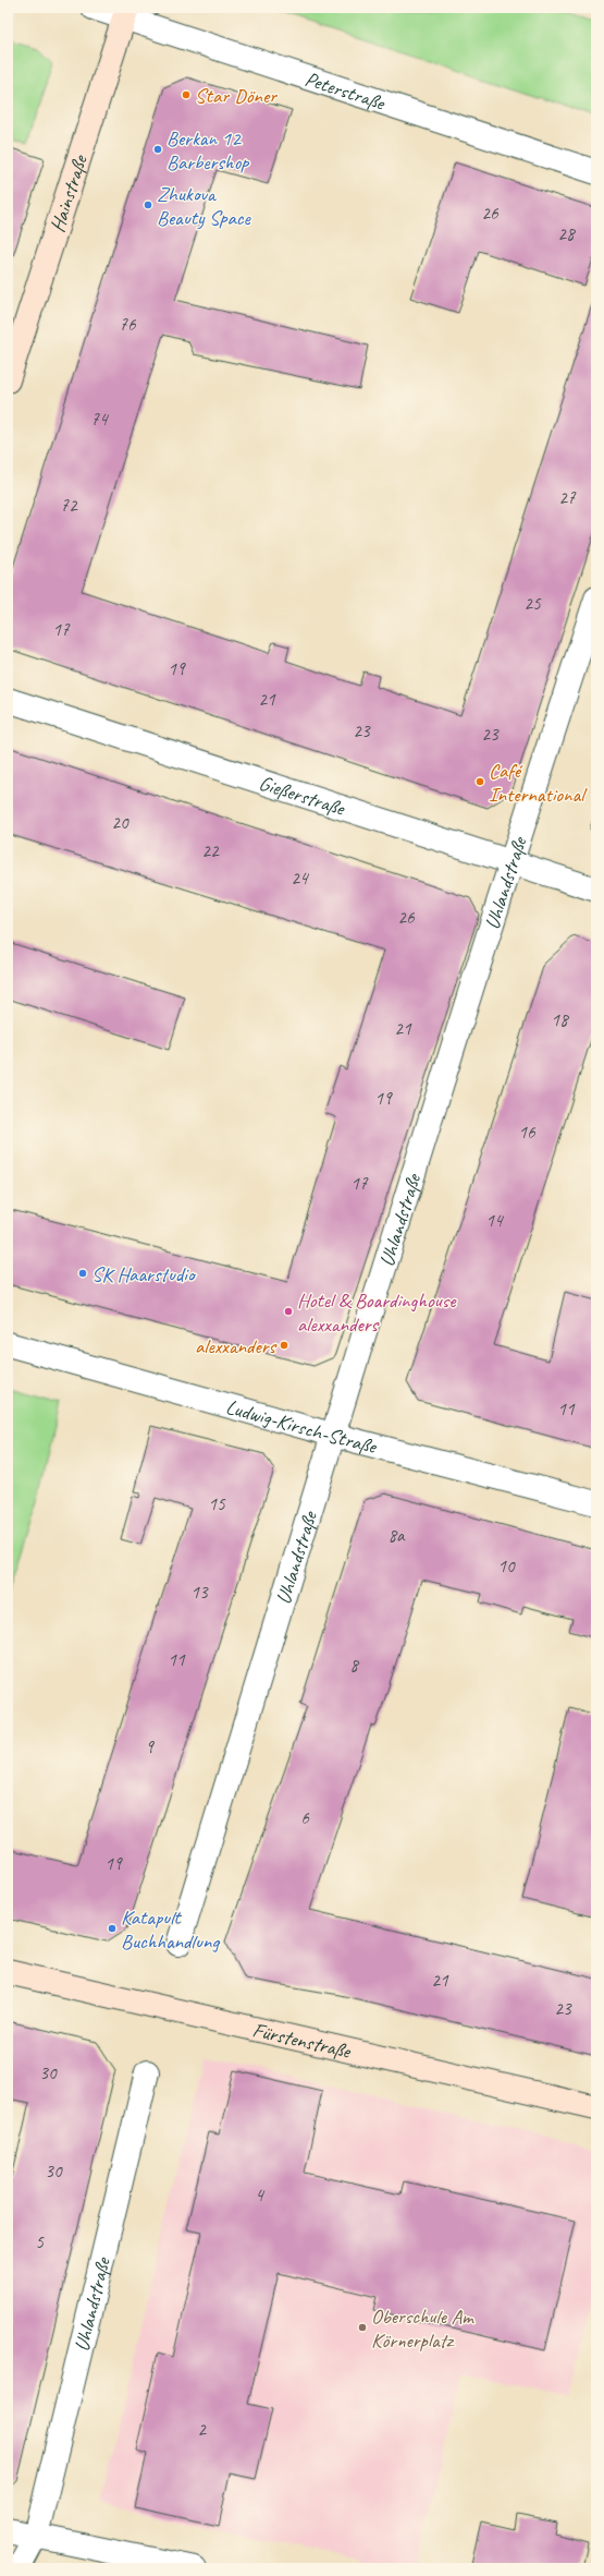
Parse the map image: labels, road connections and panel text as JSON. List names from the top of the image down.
{
  "streets": {
    "street": [
      "Peterstraße",
      "Hainstraße",
      "Gießerstraße",
      "Uhlandstraße",
      "Ludwig-Kirsch-Straße",
      "Fürstenstraße"
    ]
  },
  "crossings": [
    ["Peterstraße", "Hainstraße"],
    ["Gießerstraße", "Uhlandstraße"],
    ["Uhlandstraße", "Ludwig-Kirsch-Straße"]
  ],
  "places": [
    "Star Döner",
    "Berkan 12 Barbershop",
    "Zhukova Beauty Space",
    "Café International",
    "SK Haarstudio",
    "Hotel & Boardinghouse alexxanders",
    "alexxanders",
    "Katapult Buchhandlung",
    "Oberschule Am Körnerplatz"
  ],
  "house_numbers": [
    "26",
    "28",
    "76",
    "74",
    "27",
    "72",
    "25",
    "17",
    "19",
    "21",
    "23",
    "23",
    "20",
    "22",
    "24",
    "26",
    "18",
    "21",
    "19",
    "16",
    "17",
    "14",
    "11",
    "15",
    "8a",
    "10",
    "13",
    "11",
    "8",
    "9",
    "6",
    "19",
    "21",
    "23",
    "30",
    "30",
    "4",
    "5",
    "2"
  ]
}
